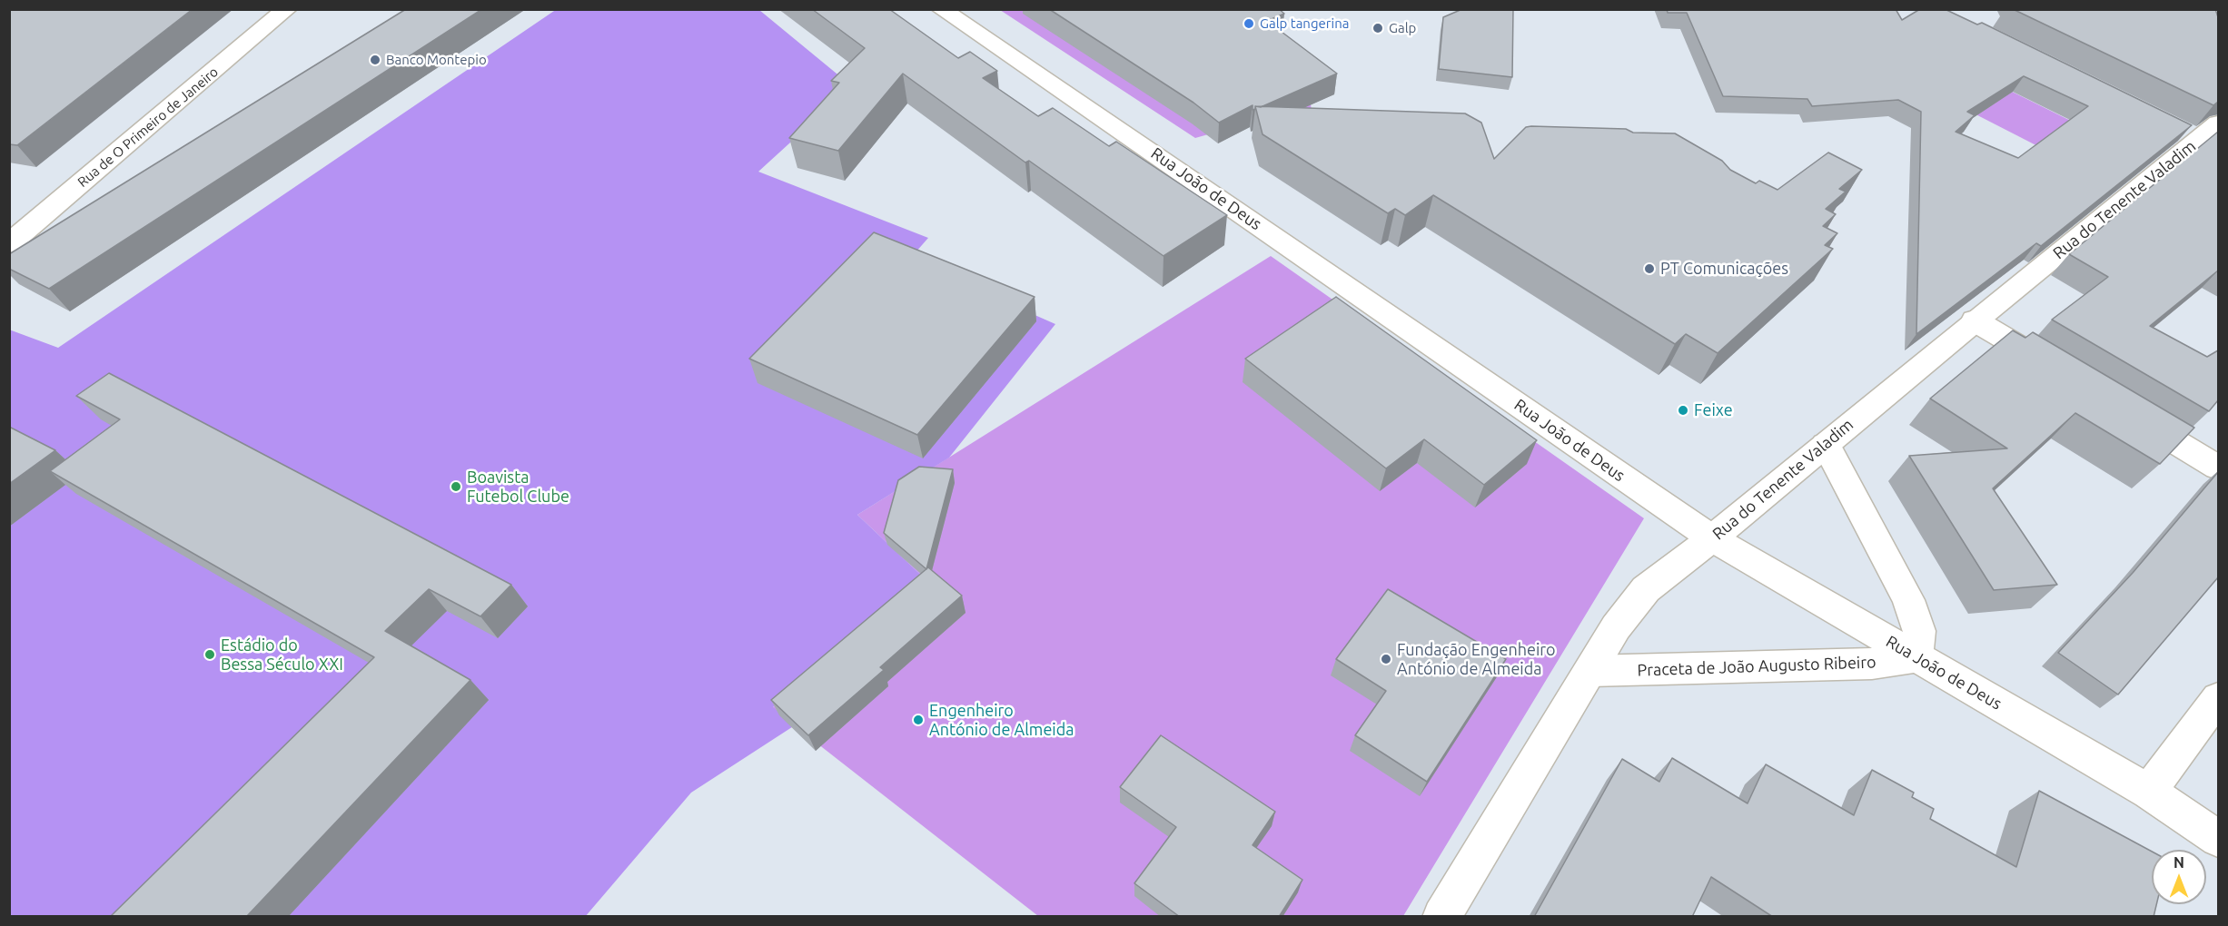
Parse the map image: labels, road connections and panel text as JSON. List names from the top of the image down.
{
  "streets": {
    "street": [
      "Rua de O Primeiro de Janeiro",
      "Rua João de Deus",
      "Rua do Tenente Valadim",
      "Praceta de João Augusto Ribeiro"
    ]
  },
  "crossings": [
    ["Rua João de Deus", "Rua do Tenente Valadim"],
    ["Rua João de Deus", "Praceta de João Augusto Ribeiro"],
    ["Rua do Tenente Valadim", "Praceta de João Augusto Ribeiro"]
  ],
  "places": [
    "Galp tangerina",
    "Galp",
    "Banco Montepio",
    "PT Comunicações",
    "Feixe",
    "Boavista Futebol Clube",
    "Estádio do Bessa Século XXI",
    "Fundação Engenheiro António de Almeida",
    "Engenheiro António de Almeida"
  ],
  "north": "top"
}
